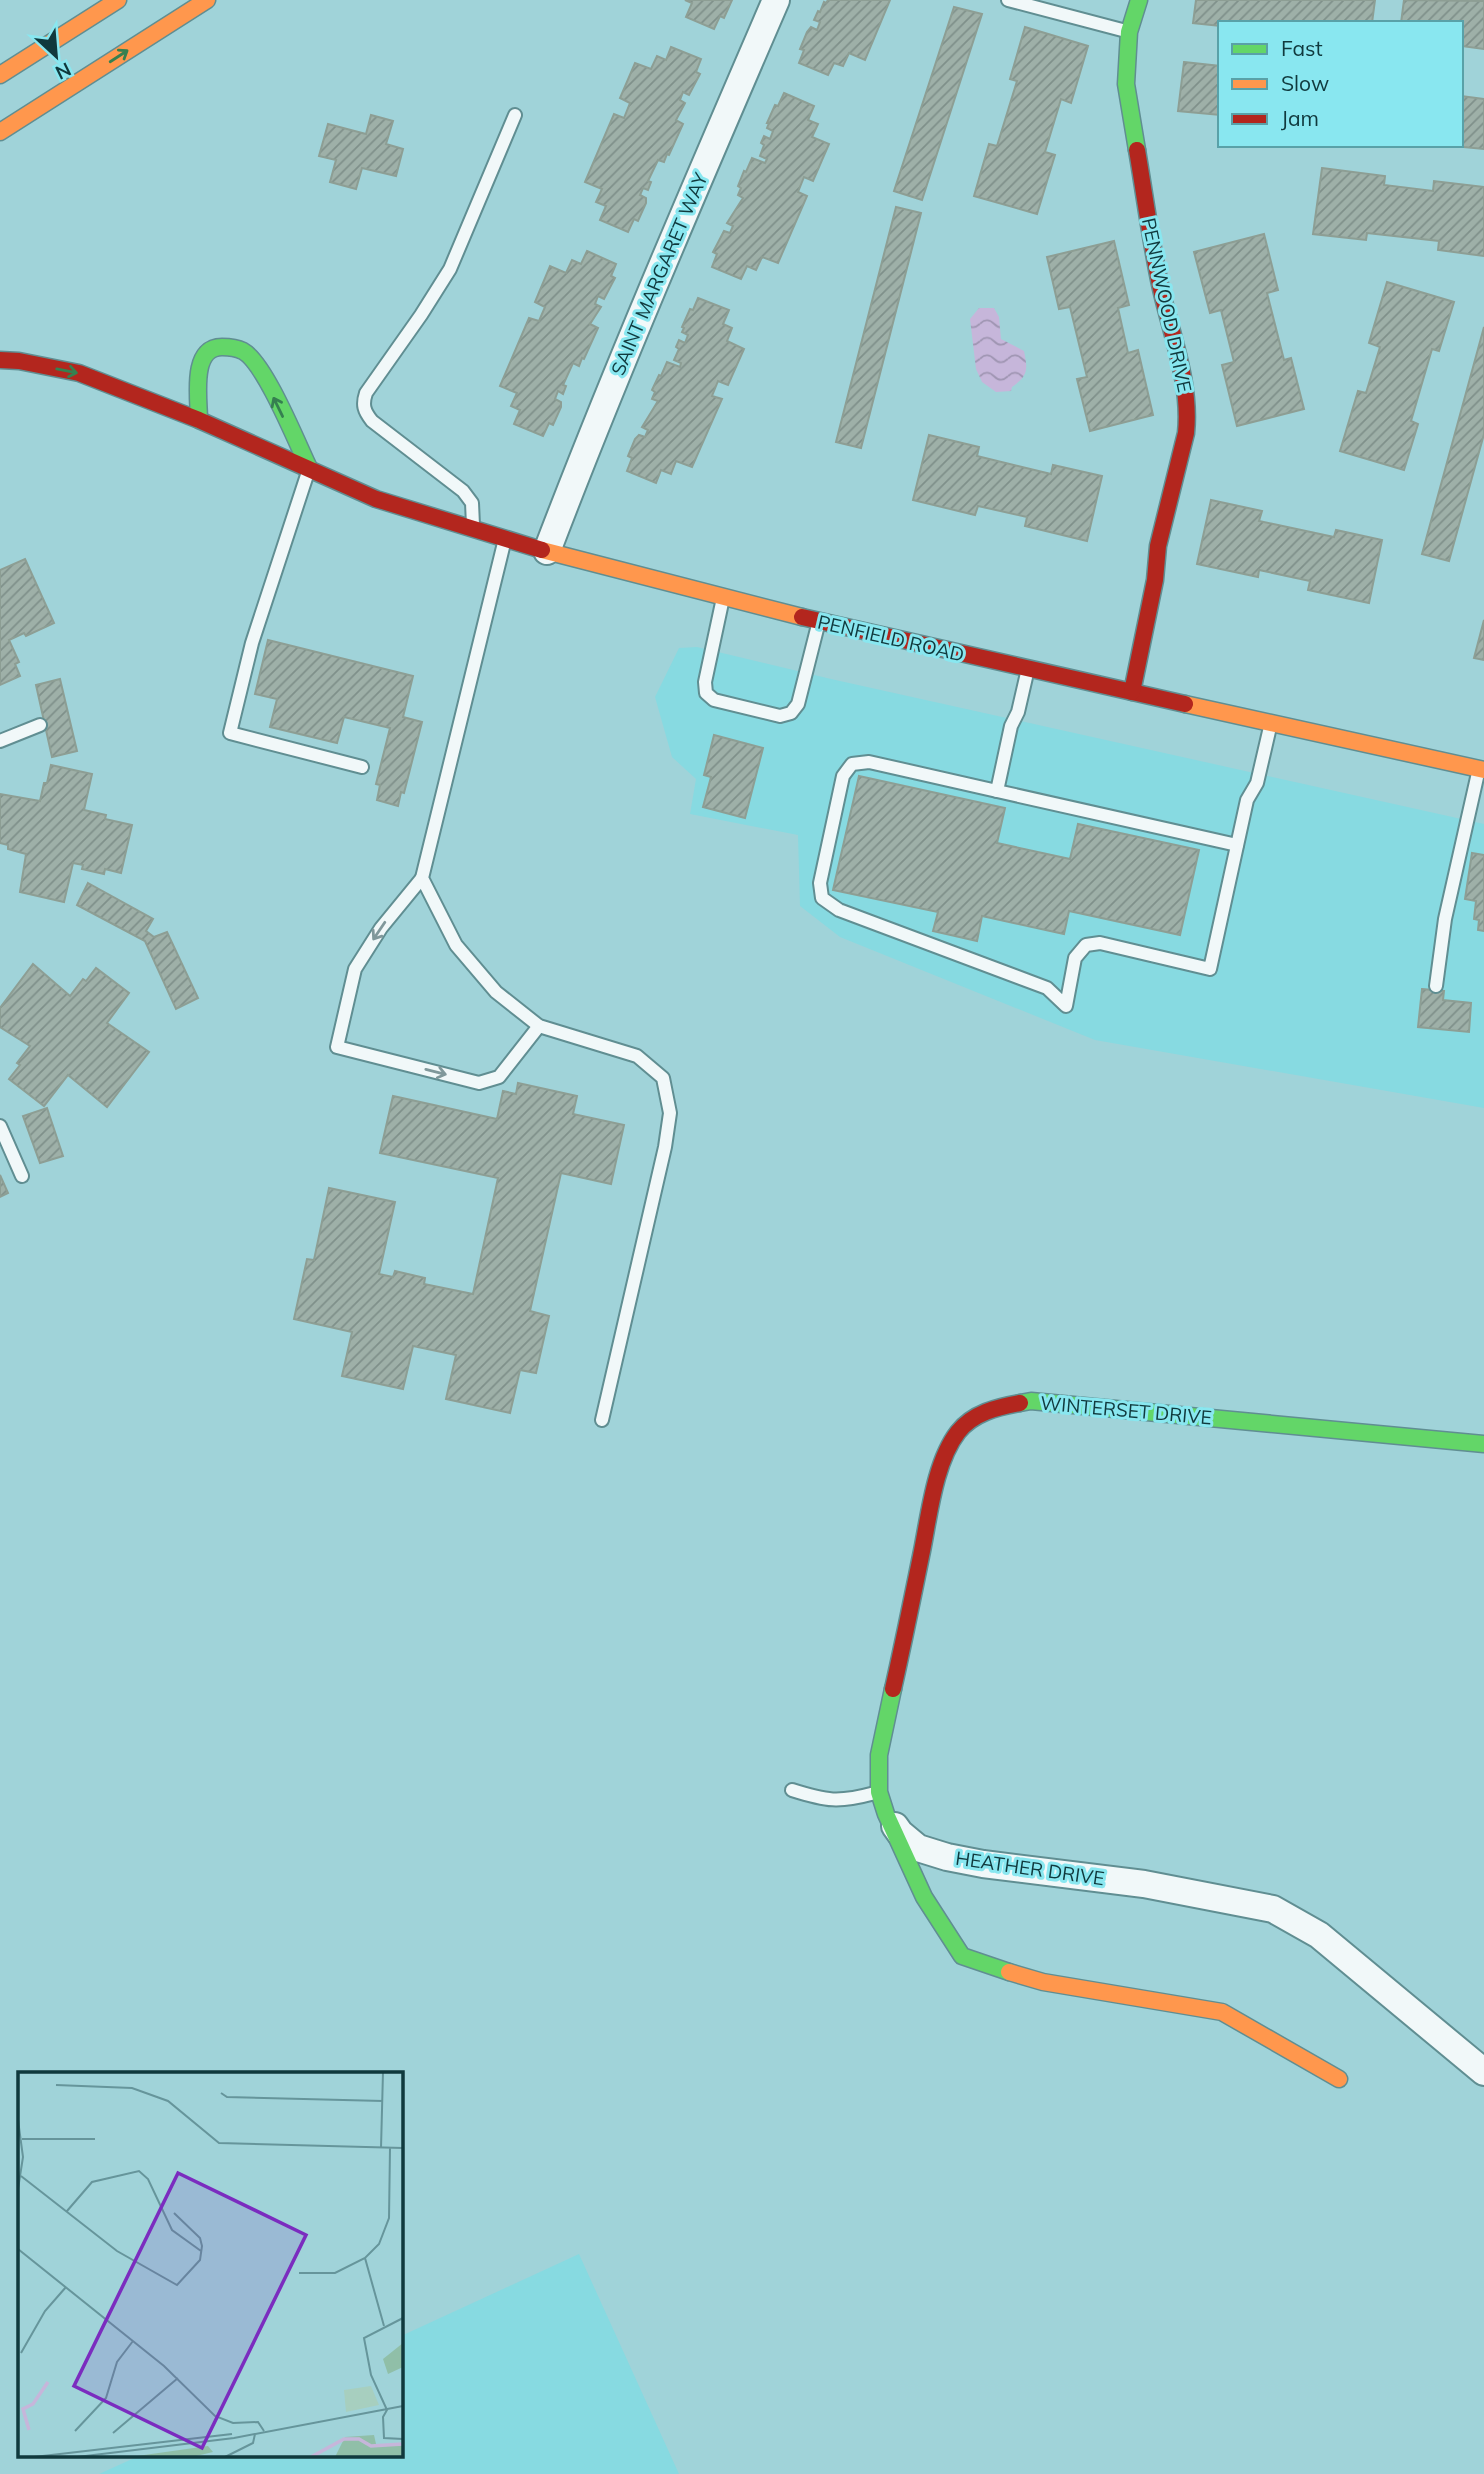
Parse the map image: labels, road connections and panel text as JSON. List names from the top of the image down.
{
  "streets": {
    "street": [
      "SAINT MARGARET WAY",
      "PENNWOOD DRIVE",
      "PENFIELD ROAD",
      "WINTERSET DRIVE",
      "HEATHER DRIVE"
    ]
  },
  "crossings": [
    ["SAINT MARGARET WAY", "PENFIELD ROAD"],
    ["PENNWOOD DRIVE", "PENFIELD ROAD"],
    ["WINTERSET DRIVE", "HEATHER DRIVE"]
  ],
  "legend": ["Fast", "Slow", "Jam"],
  "north": "bottom right"
}
